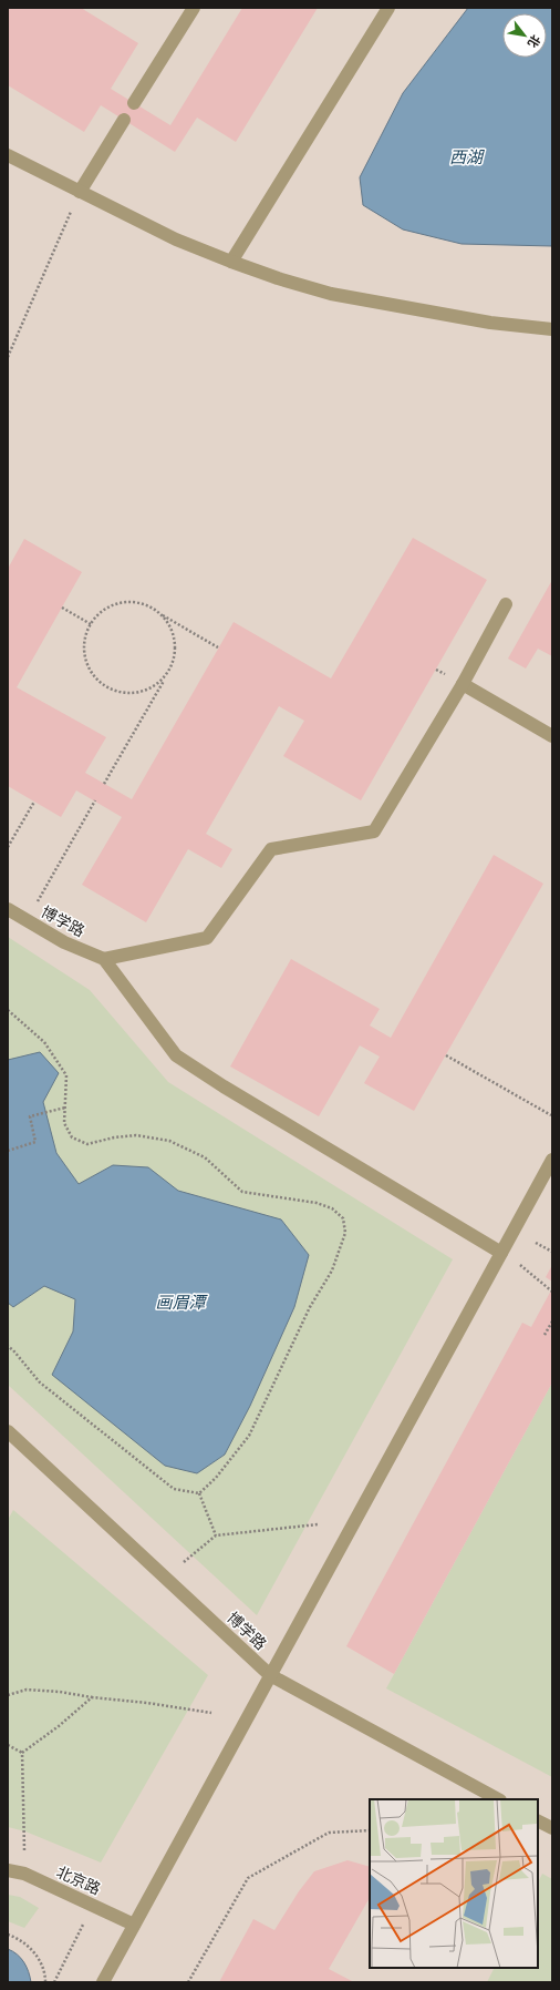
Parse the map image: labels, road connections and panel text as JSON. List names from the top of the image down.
{
  "streets": {
    "street": ["博学路", "北京路"]
  },
  "water": ["西湖", "画眉潭"],
  "north": "bottom right"
}
